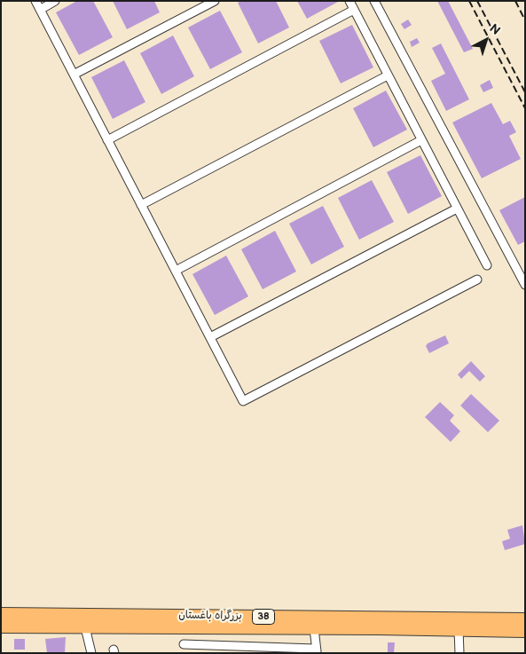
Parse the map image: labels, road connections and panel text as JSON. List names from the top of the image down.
{
  "streets": {
    "highway": ["بزرگراه باغستان", "38"]
  },
  "north": "top right"
}
